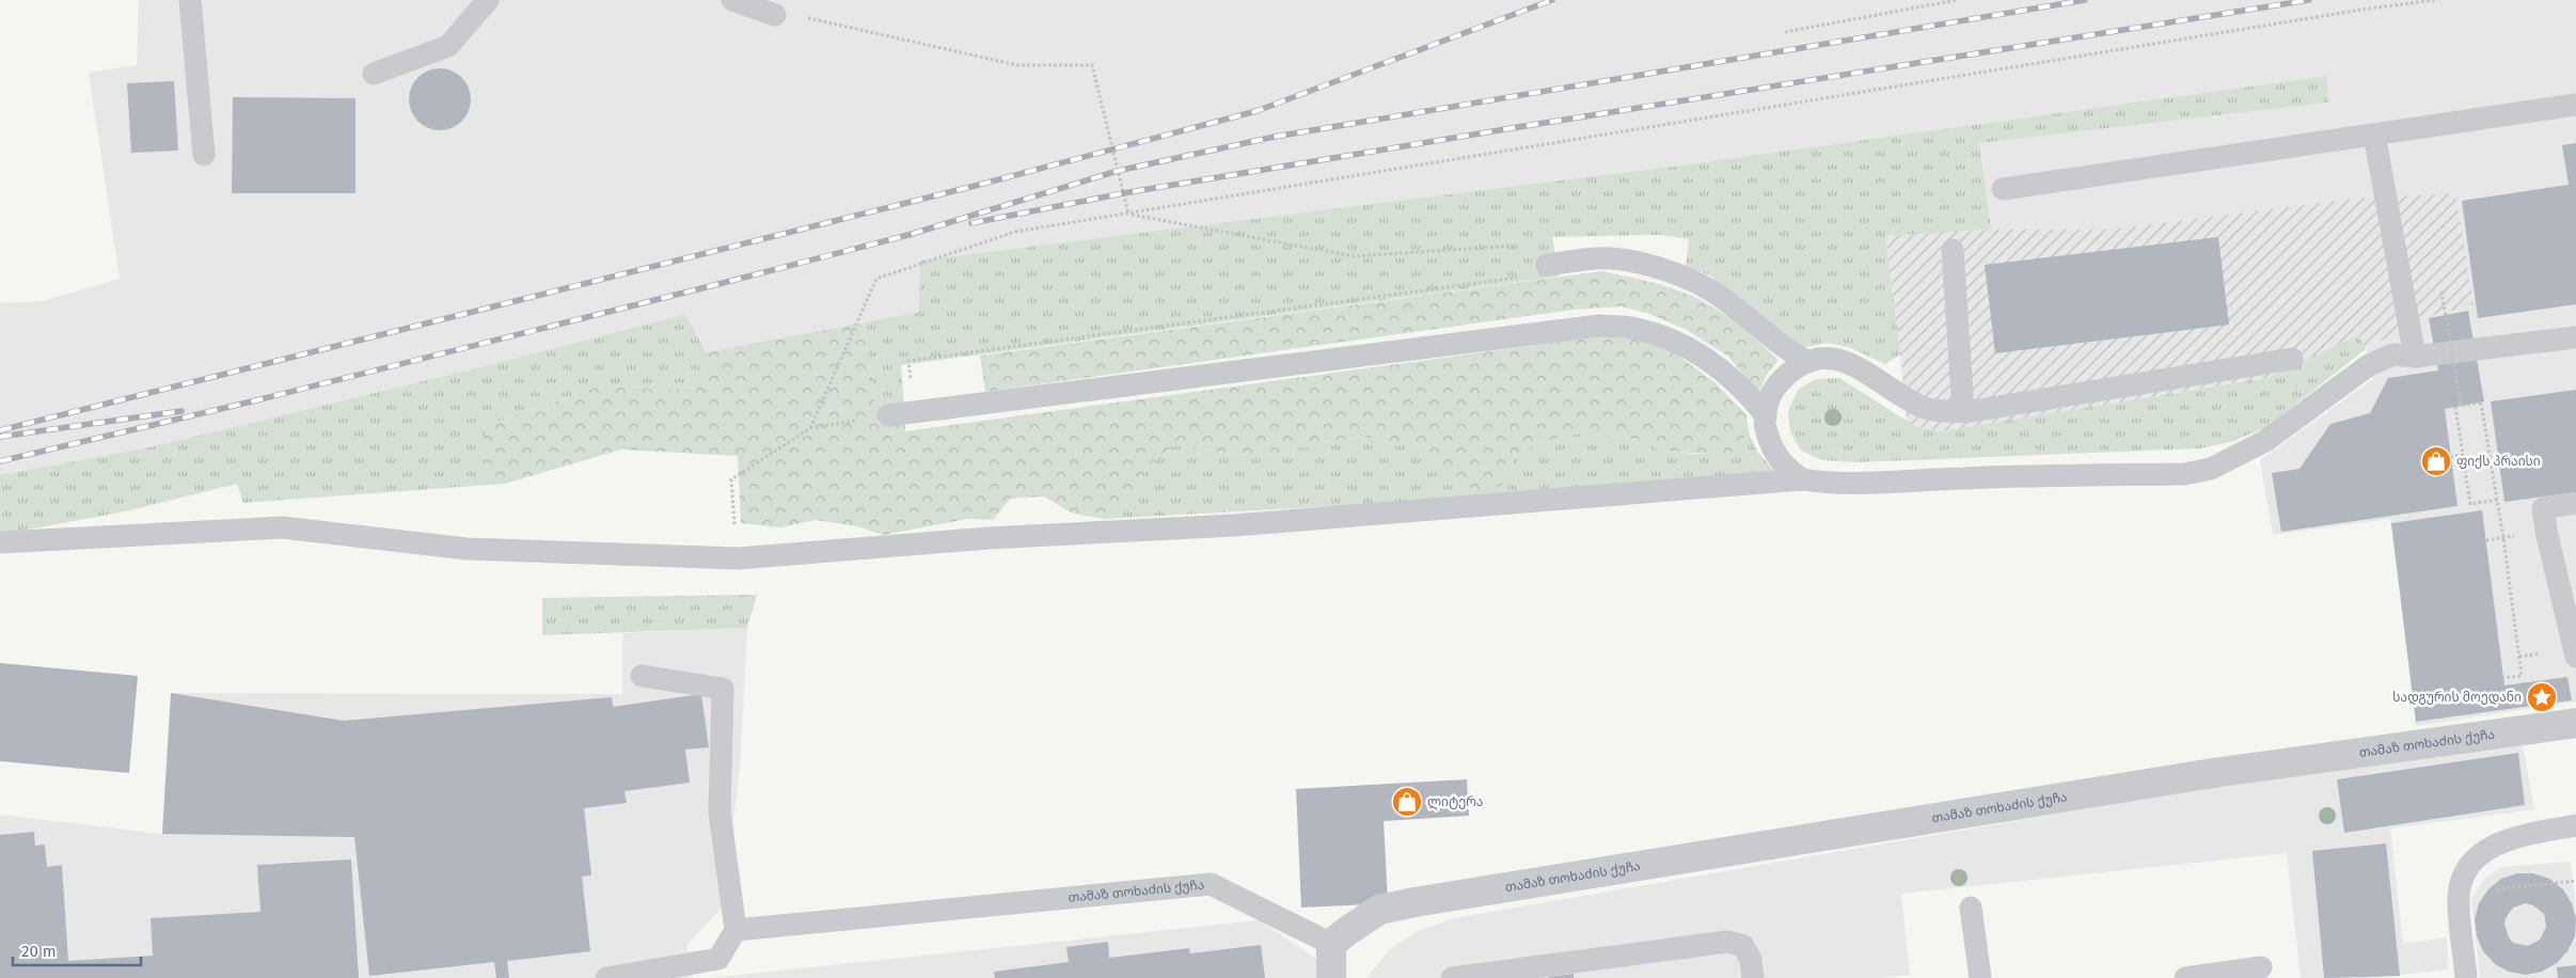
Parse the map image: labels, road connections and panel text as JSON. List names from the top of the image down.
{
  "streets": {
    "street": ["თამაზ თოხაძის ქუჩა"]
  },
  "places": {
    "shop": ["ფიქს პრაისი", "ლიტერა"],
    "place": ["სადგურის მოედანი"]
  },
  "scale_bar": "20 m"
}
